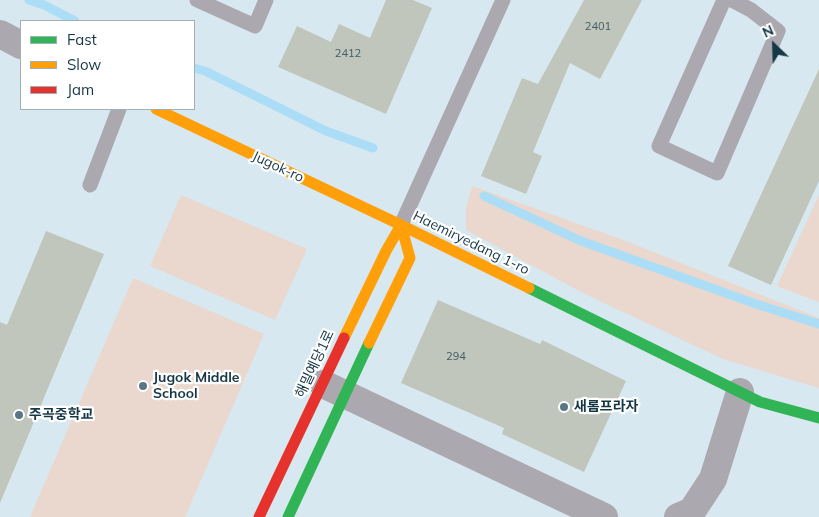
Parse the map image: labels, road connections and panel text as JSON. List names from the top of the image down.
{
  "streets": {
    "street": ["Jugok-ro", "Haemiryedang 1-ro", "해밀예당1로"]
  },
  "crossings": [
    ["Jugok-ro", "Haemiryedang 1-ro"],
    ["Jugok-ro", "해밀예당1로"],
    ["Haemiryedang 1-ro", "해밀예당1로"]
  ],
  "places": ["Jugok Middle School", "새롬프라자", "주곡중학교"],
  "house_numbers": ["2401", "2412", "294"],
  "legend": ["Fast", "Slow", "Jam"],
  "north": "top left"
}
